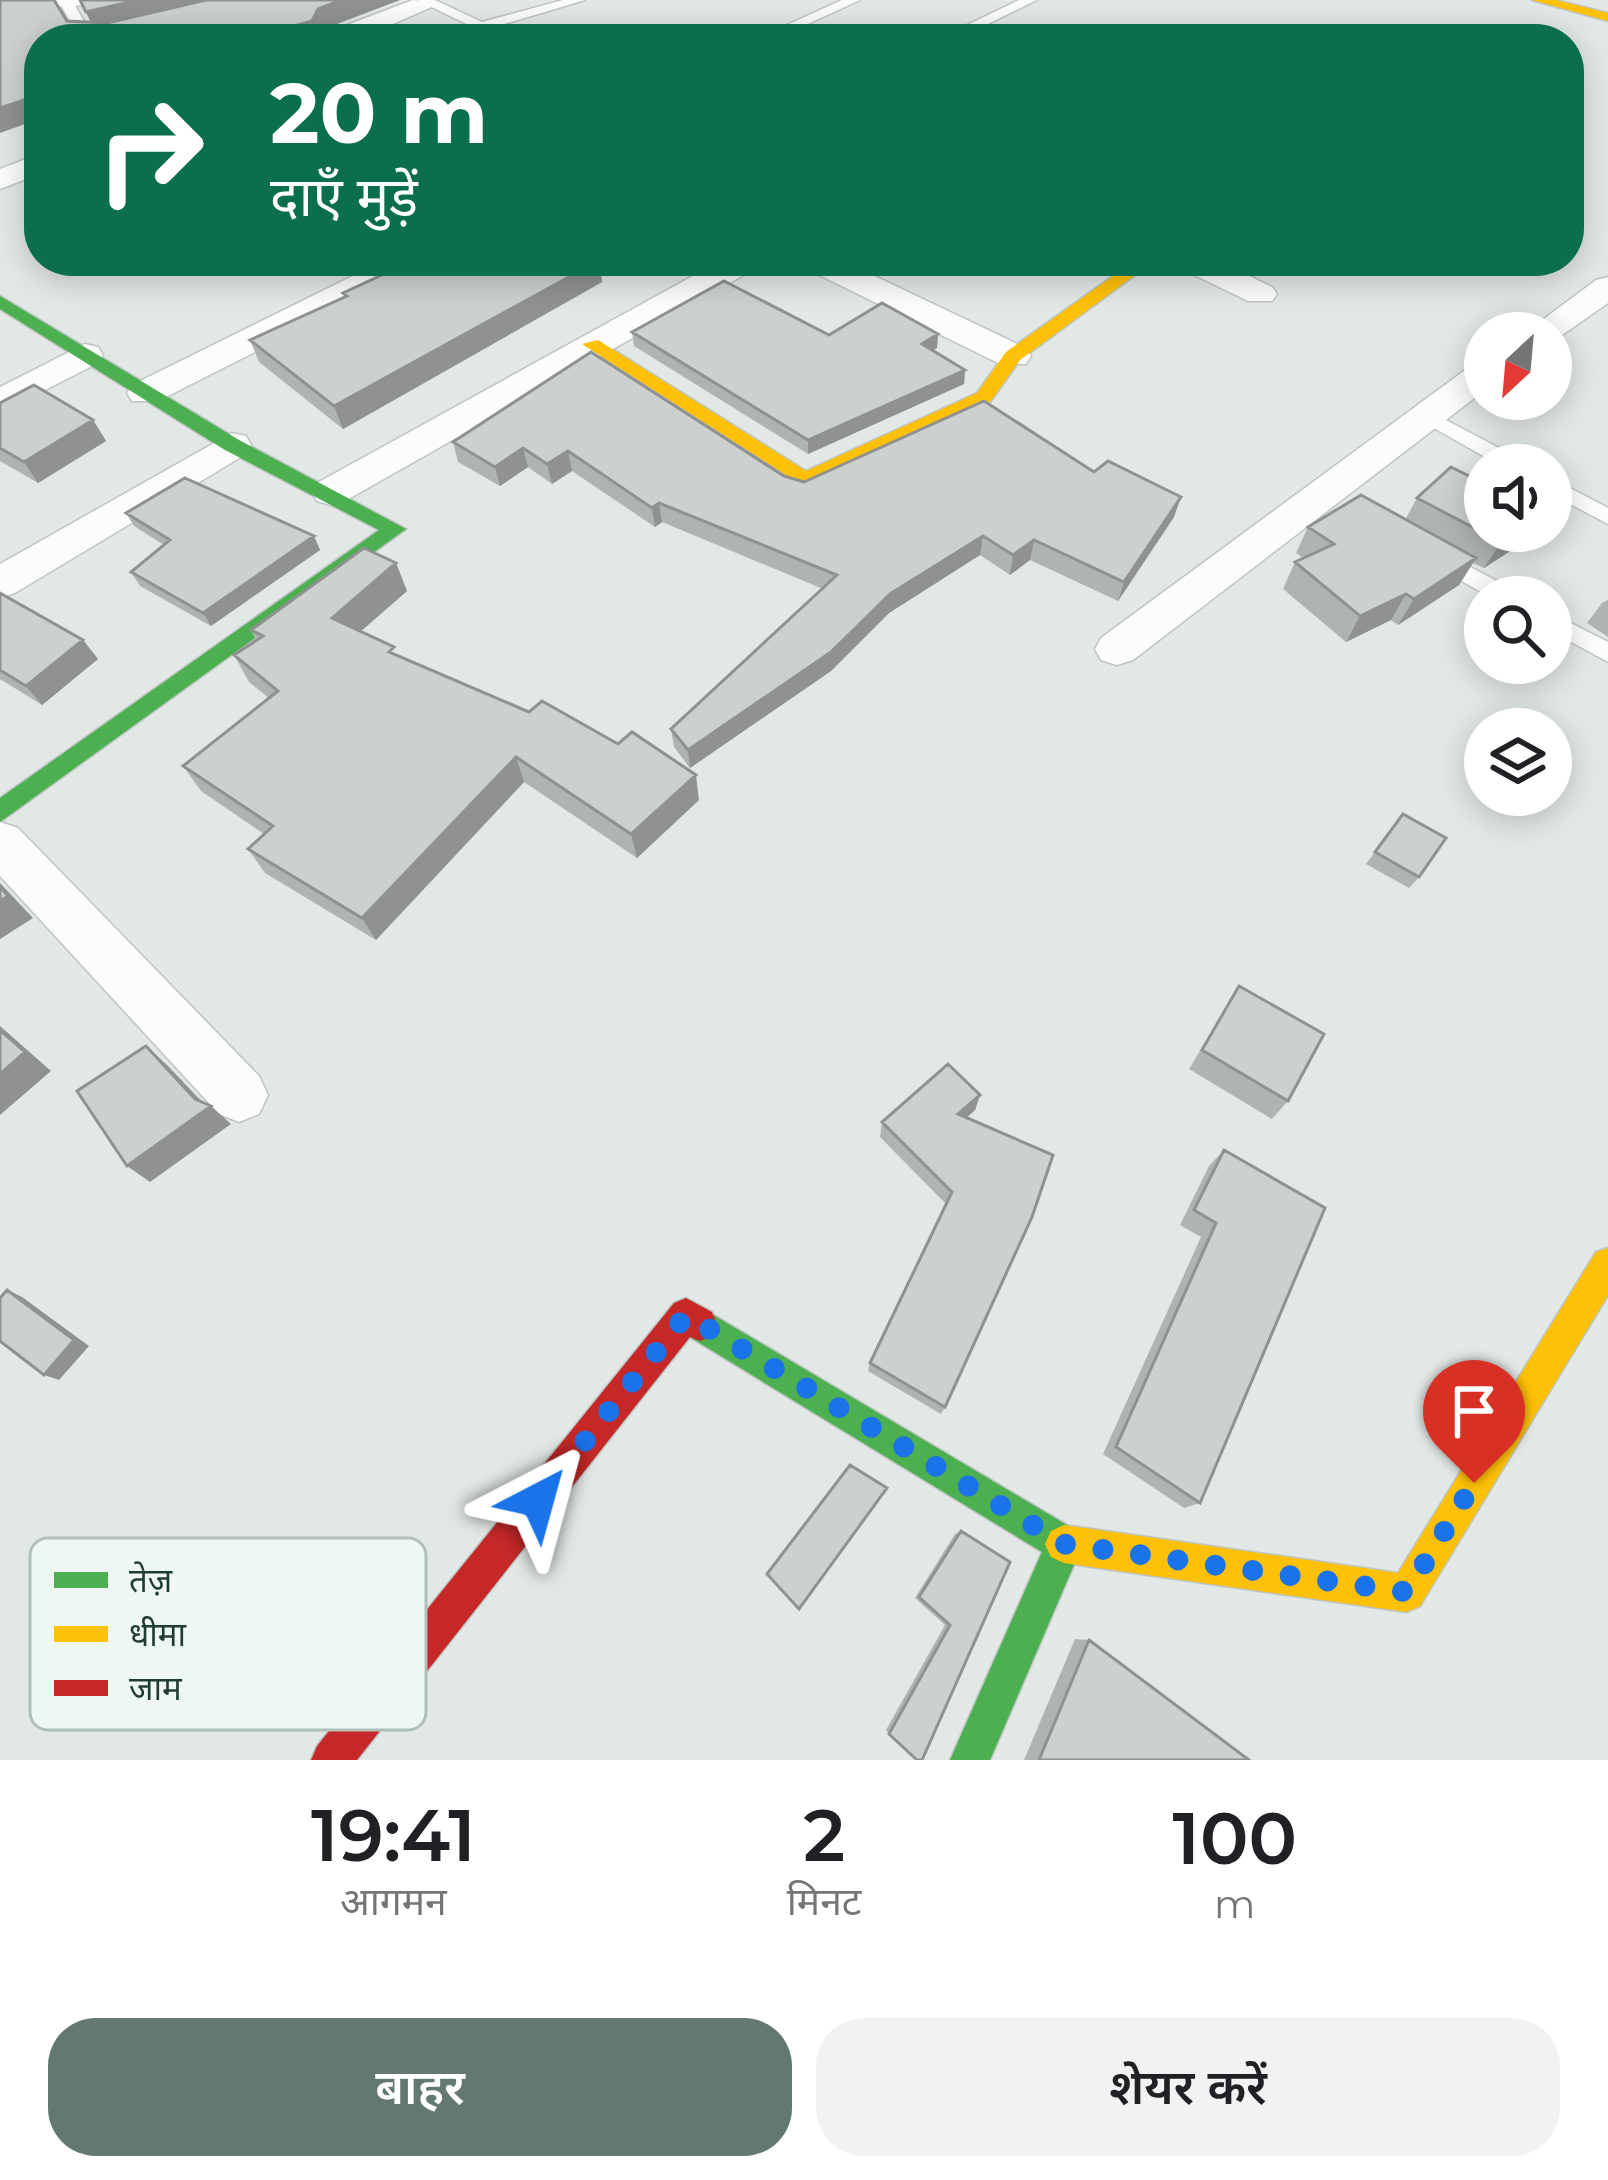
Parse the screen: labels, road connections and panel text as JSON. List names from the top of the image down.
{
  "legend": ["तेज़", "धीमा", "जाम"],
  "north": "bottom left",
  "page": {
    "turn": ["20 m", "दाएँ मुड़ें"],
    "eta": [
      "19:41",
      "आगमन",
      "2",
      "मिनट",
      "100",
      "m"
    ],
    "buttons": ["बाहर", "शेयर करें"]
  }
}
